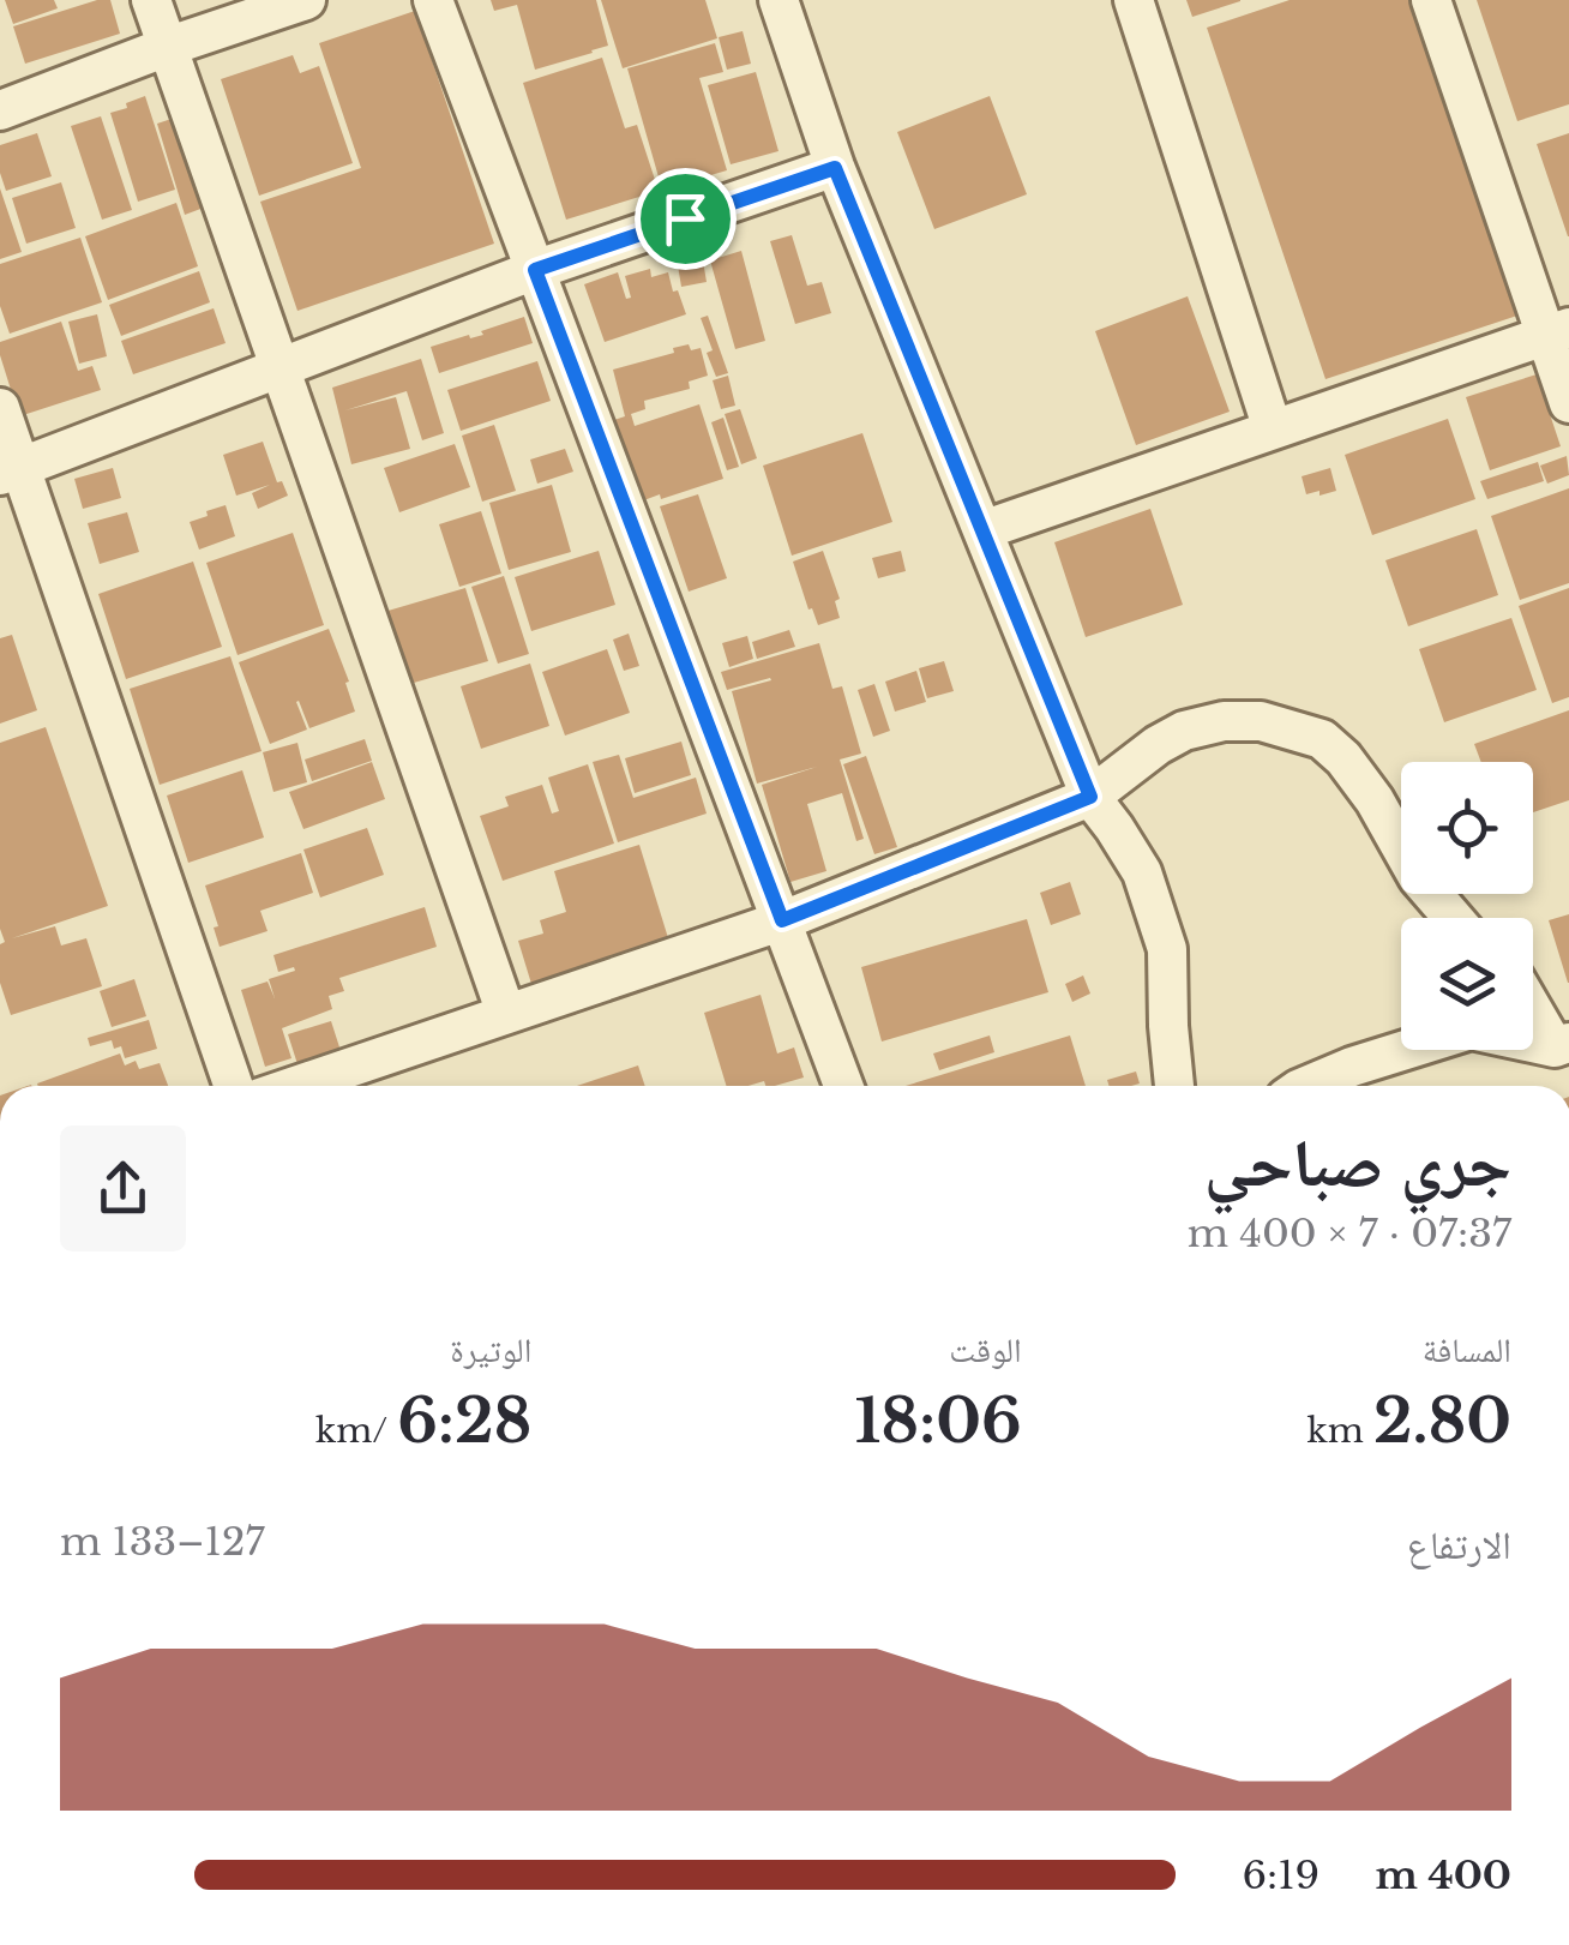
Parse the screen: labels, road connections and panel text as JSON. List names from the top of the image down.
{
  "page": {
    "heading": ["جري صباحي", "07:37 · 7 × 400 m"],
    "stats": [
      ["المسافة", "2.80 km"],
      ["الوقت", "18:06"],
      ["الوتيرة", "6:28 /km"]
    ],
    "chart": ["الارتفاع", "127–133 m"],
    "list": [
      {
        "name": "400 m",
        "note": "6:19"
      }
    ]
  }
}
